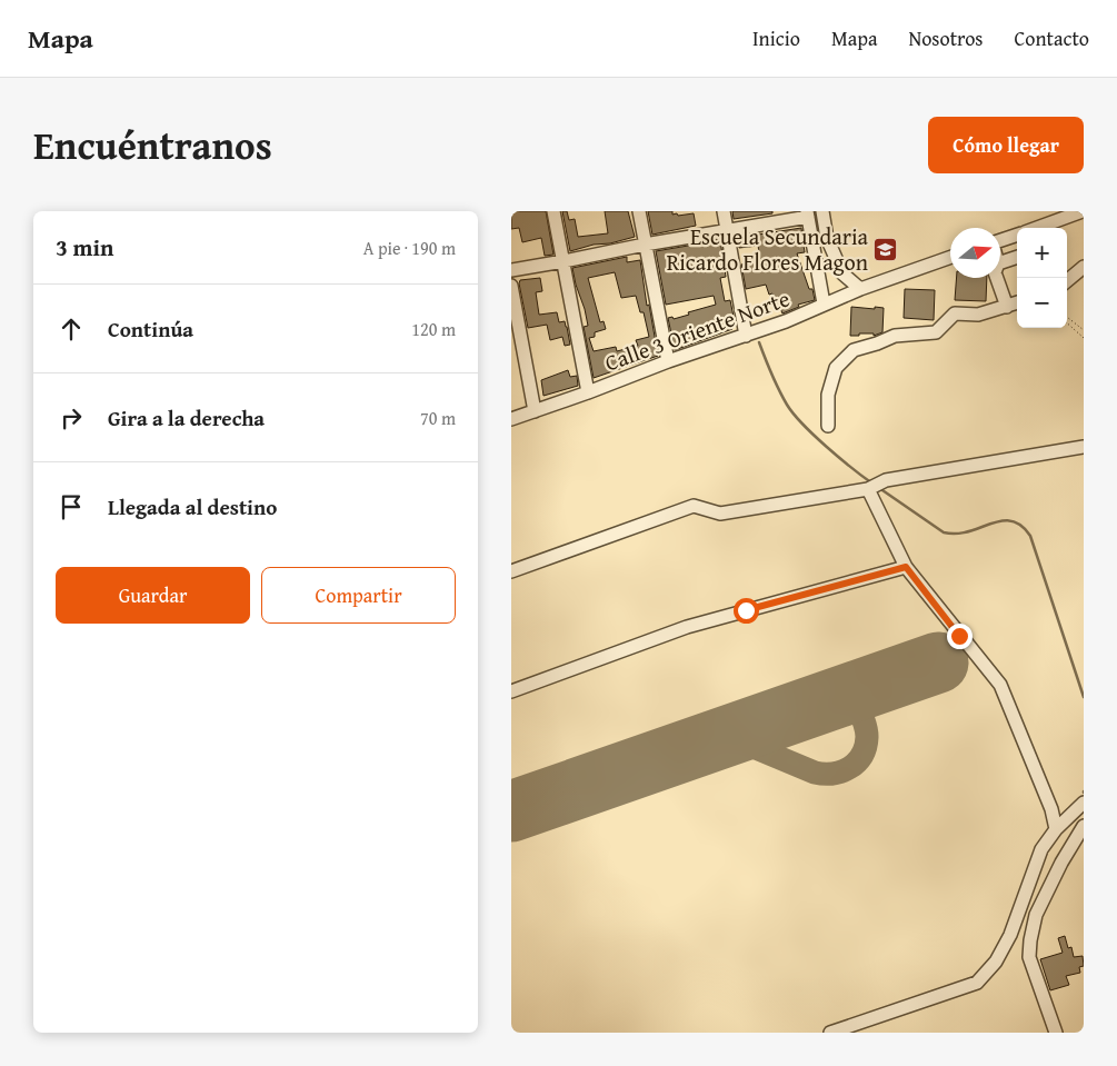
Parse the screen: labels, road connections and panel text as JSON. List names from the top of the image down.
{
  "streets": {
    "street": ["Calle 3 Oriente Norte"]
  },
  "places": {
    "school or university": ["Escuela Secundaria Ricardo Flores Magon"]
  },
  "north": "right",
  "page": {
    "header": "Mapa",
    "nav": [
      "Inicio",
      "Mapa",
      "Nosotros",
      "Contacto"
    ],
    "title": "Encuéntranos",
    "buttons": [
      "Cómo llegar",
      ["Guardar", "Compartir"]
    ],
    "heading": ["3 min", "A pie · 190 m"],
    "map_buttons": ["+", "−"],
    "list": [
      ["Continúa", "120 m"],
      ["Gira a la derecha", "70 m"],
      "Llegada al destino"
    ]
  }
}
